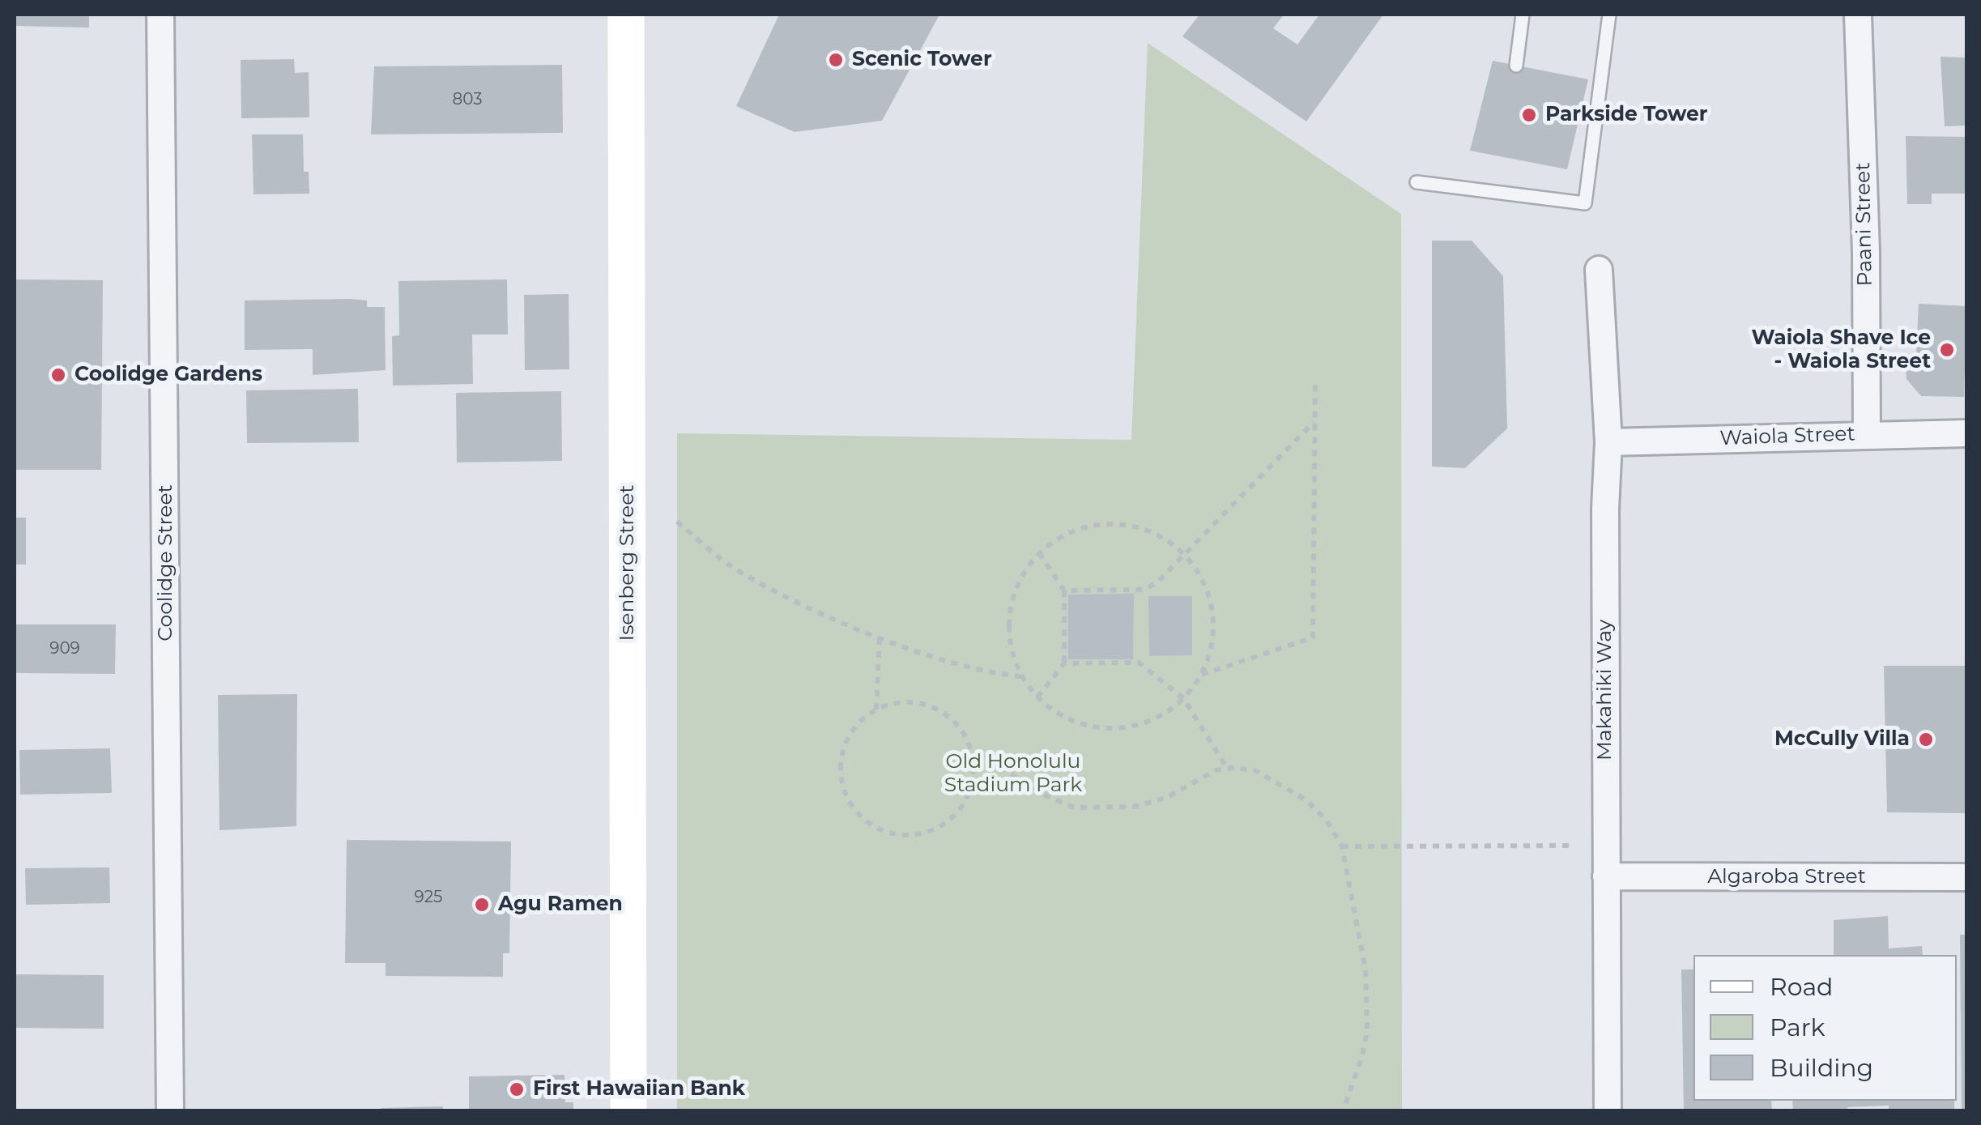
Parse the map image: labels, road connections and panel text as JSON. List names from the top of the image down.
{
  "streets": {
    "street": [
      "Paani Street",
      "Waiola Street",
      "Coolidge Street",
      "Isenberg Street",
      "Makahiki Way",
      "Algaroba Street"
    ]
  },
  "crossings": [
    ["Paani Street", "Waiola Street"],
    ["Waiola Street", "Makahiki Way"],
    ["Makahiki Way", "Algaroba Street"]
  ],
  "parks": ["Old Honolulu Stadium Park"],
  "places": [
    "Scenic Tower",
    "Parkside Tower",
    "Waiola Shave Ice - Waiola Street",
    "Coolidge Gardens",
    "McCully Villa",
    "Agu Ramen",
    "First Hawaiian Bank"
  ],
  "house_numbers": ["803", "909", "925"],
  "legend": ["Road", "Park", "Building"]
}
